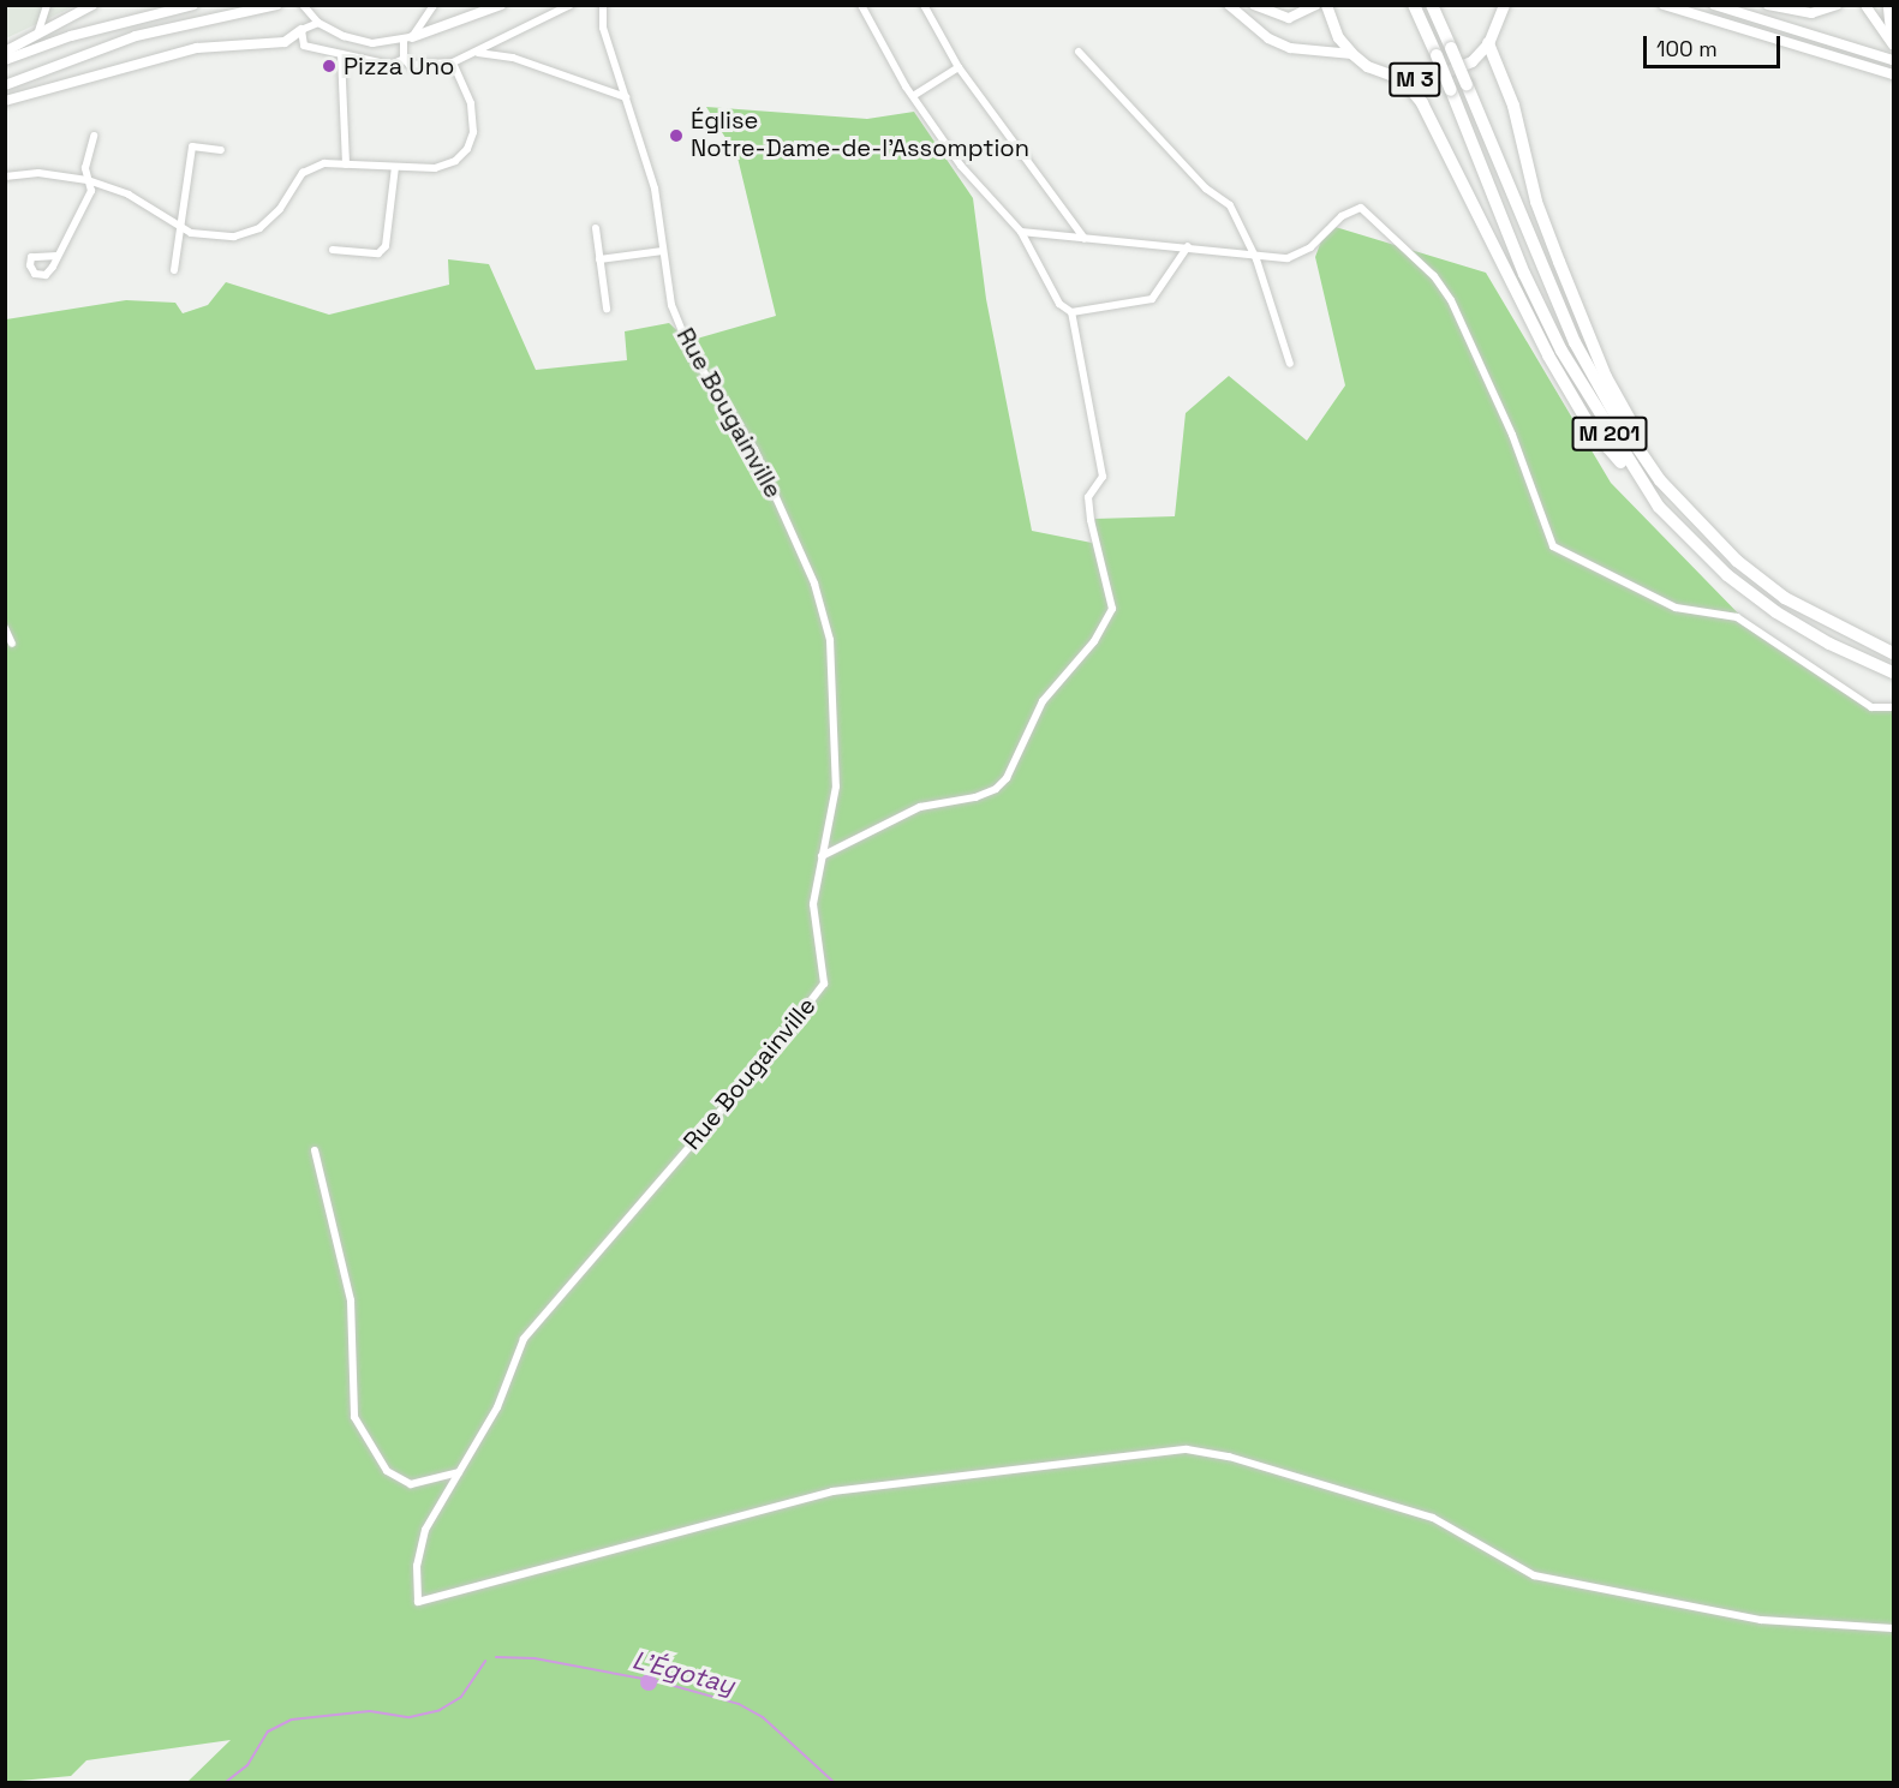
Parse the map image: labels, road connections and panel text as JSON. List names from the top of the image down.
{
  "streets": {
    "highway": ["M 201"],
    "main road": ["M 3"],
    "street": ["Rue Bougainville"]
  },
  "water": ["L'Égotay"],
  "places": ["Pizza Uno", "Église Notre-Dame-de-l'Assomption"],
  "scale_bar": "100 m"
}
